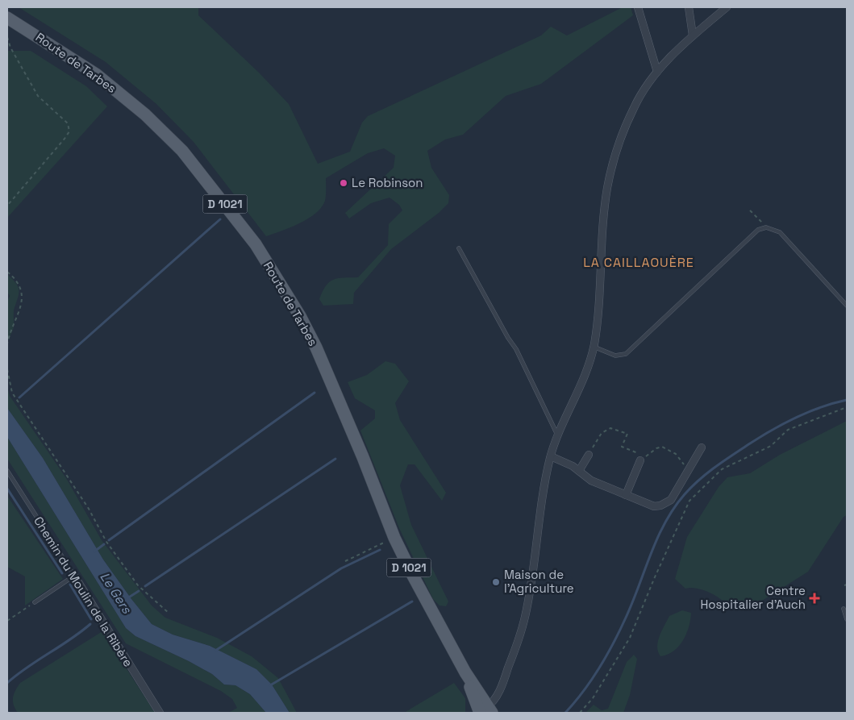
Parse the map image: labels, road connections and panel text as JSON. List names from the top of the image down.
{
  "streets": {
    "main road": ["Route de Tarbes", "D 1021"],
    "street": ["Chemin du Moulin de la Ribère"]
  },
  "districts": ["LA CAILLAOUÈRE"],
  "water": ["Le Gers"],
  "places": {
    "other": ["Le Robinson", "Maison de l'Agriculture"],
    "health": ["Centre Hospitalier d'Auch"]
  }
}
